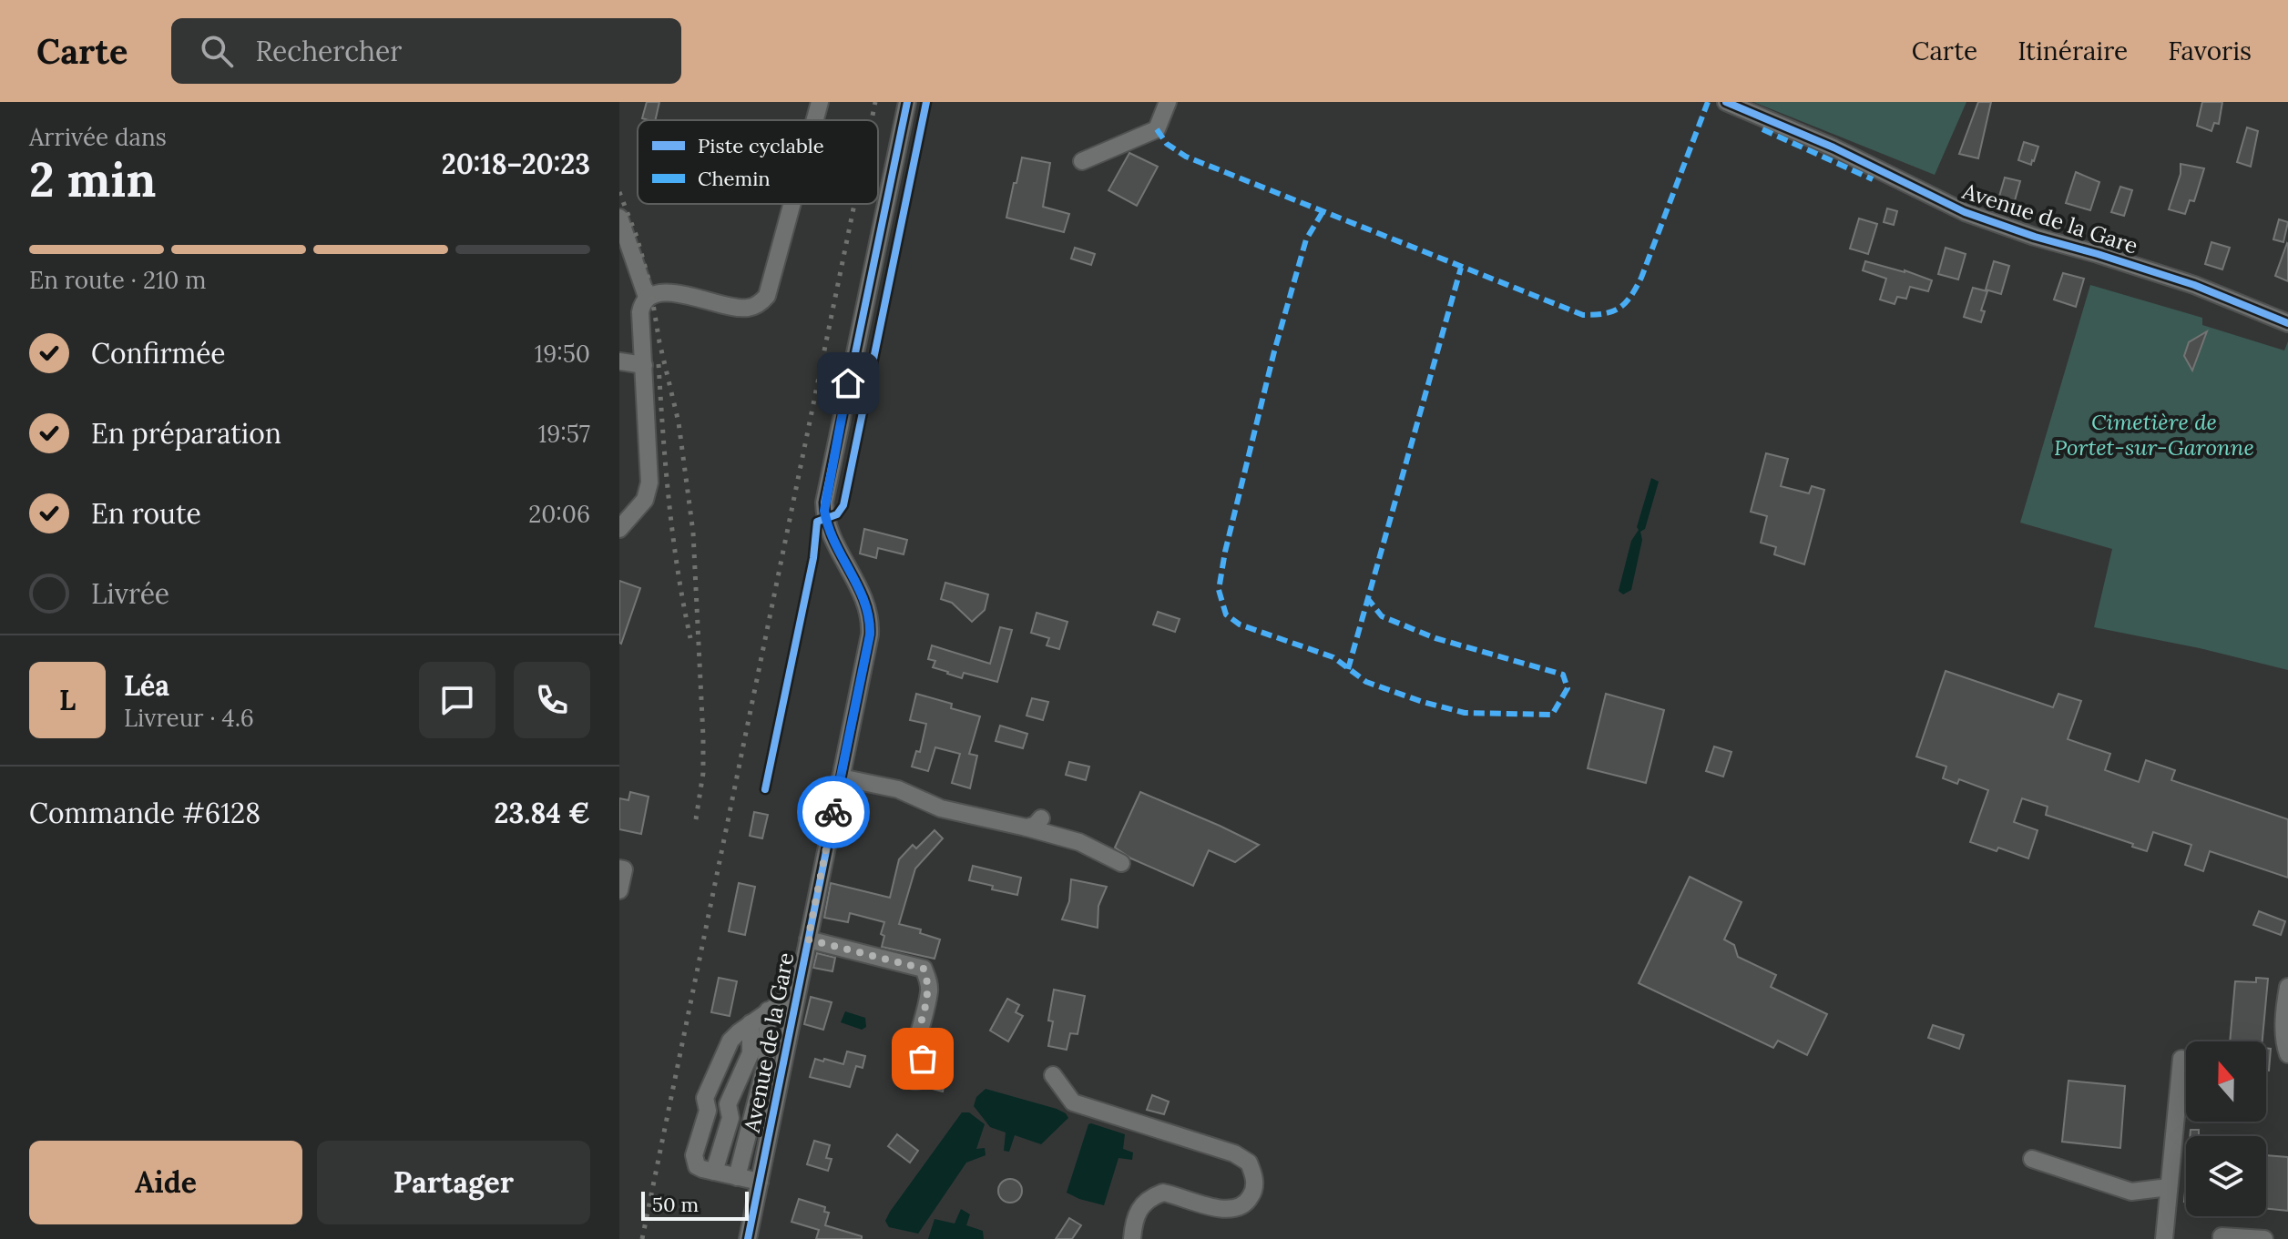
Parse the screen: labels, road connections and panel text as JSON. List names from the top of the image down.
{
  "streets": {
    "street": ["Avenue de la Gare"]
  },
  "parks": ["Cimetière de Portet-sur-Garonne"],
  "legend": ["Piste cyclable", "Chemin"],
  "scale_bar": "50 m",
  "north": "top",
  "page": {
    "header": "Carte",
    "search": "Rechercher",
    "nav": ["Carte", "Itinéraire", "Favoris"],
    "heading": ["2 min", "Arrivée dans", "20:18–20:23"],
    "panel": [
      "Léa",
      "Livreur · 4.6",
      "Commande #6128",
      "23.84 €"
    ],
    "bar": "En route · 210 m",
    "list": [
      ["Confirmée", "19:50"],
      ["En préparation", "19:57"],
      ["En route", "20:06"],
      "Livrée"
    ],
    "round": "L",
    "buttons": ["Aide", "Partager"],
    "scale": "50 m"
  }
}
